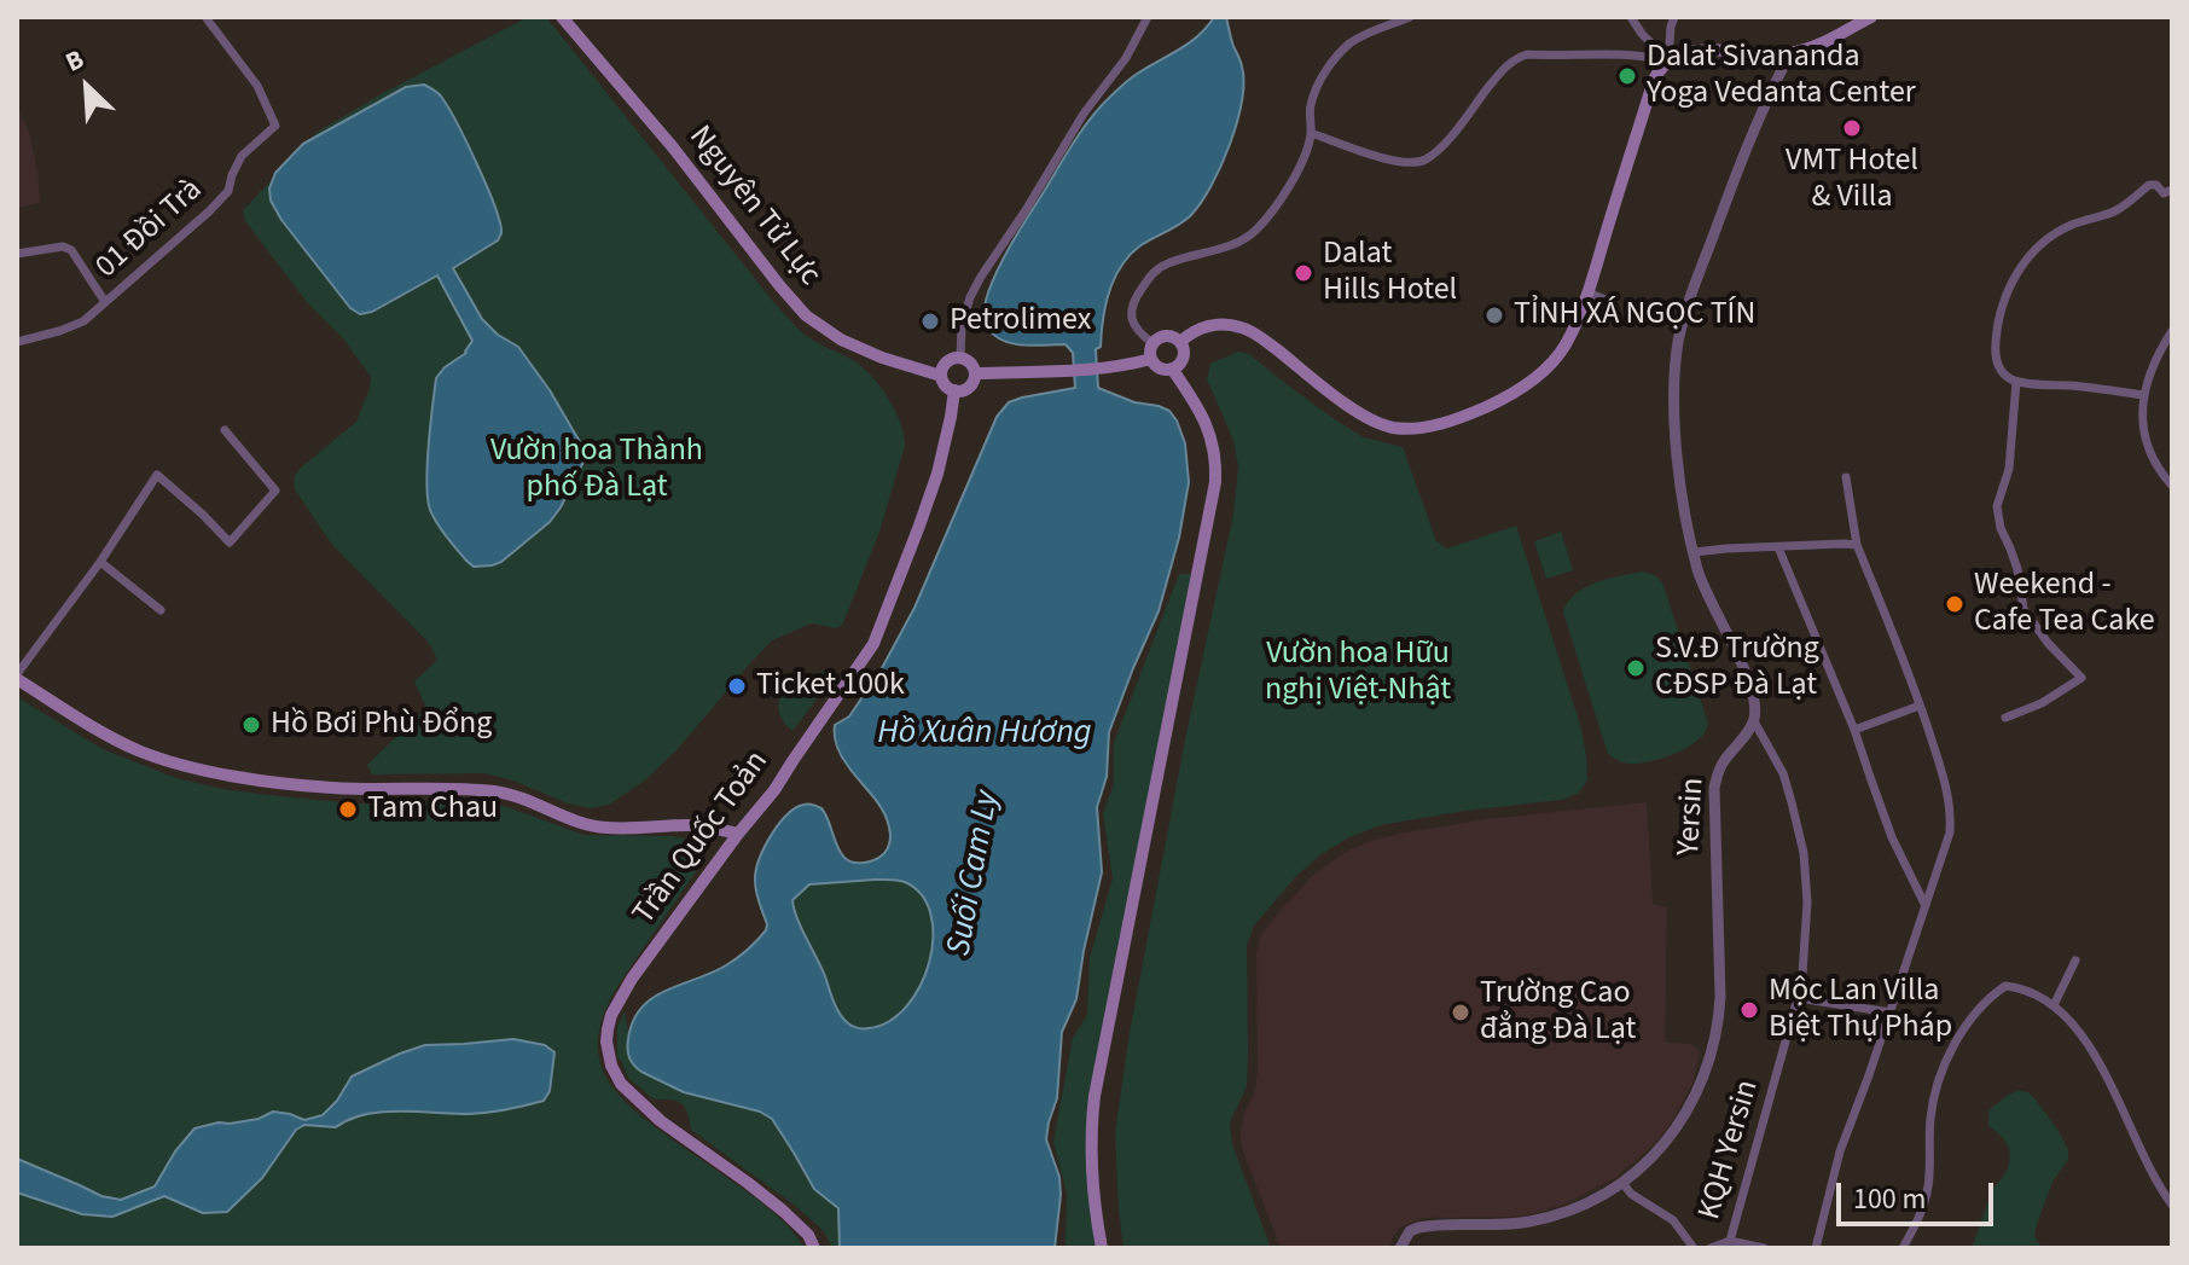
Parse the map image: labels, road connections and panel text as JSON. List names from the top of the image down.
{
  "streets": {
    "main road": ["Nguyên Tử Lực", "Trần Quốc Toản"],
    "street": ["01 Đồi Trà", "Yersin", "KQH Yersin"]
  },
  "crossings": [
    ["Nguyên Tử Lực", "Trần Quốc Toản"],
    ["Yersin", "KQH Yersin"]
  ],
  "water": ["Hồ Xuân Hương", "Suối Cam Ly"],
  "parks": ["Vườn hoa Thành phố Đà Lạt", "Vườn hoa Hữu nghị Việt-Nhật"],
  "places": [
    "Dalat Sivananda Yoga Vedanta Center",
    "VMT Hotel & Villa",
    "Dalat Hills Hotel",
    "TỈNH XÁ NGỌC TÍN",
    "Petrolimex",
    "Weekend - Cafe Tea Cake",
    "S.V.Đ Trường CĐSP Đà Lạt",
    "Ticket 100k",
    "Hồ Bơi Phù Đổng",
    "Tam Chau",
    "Mộc Lan Villa Biệt Thự Pháp",
    "Trường Cao đẳng Đà Lạt"
  ],
  "scale_bar": "100 m",
  "north": "top left"
}
